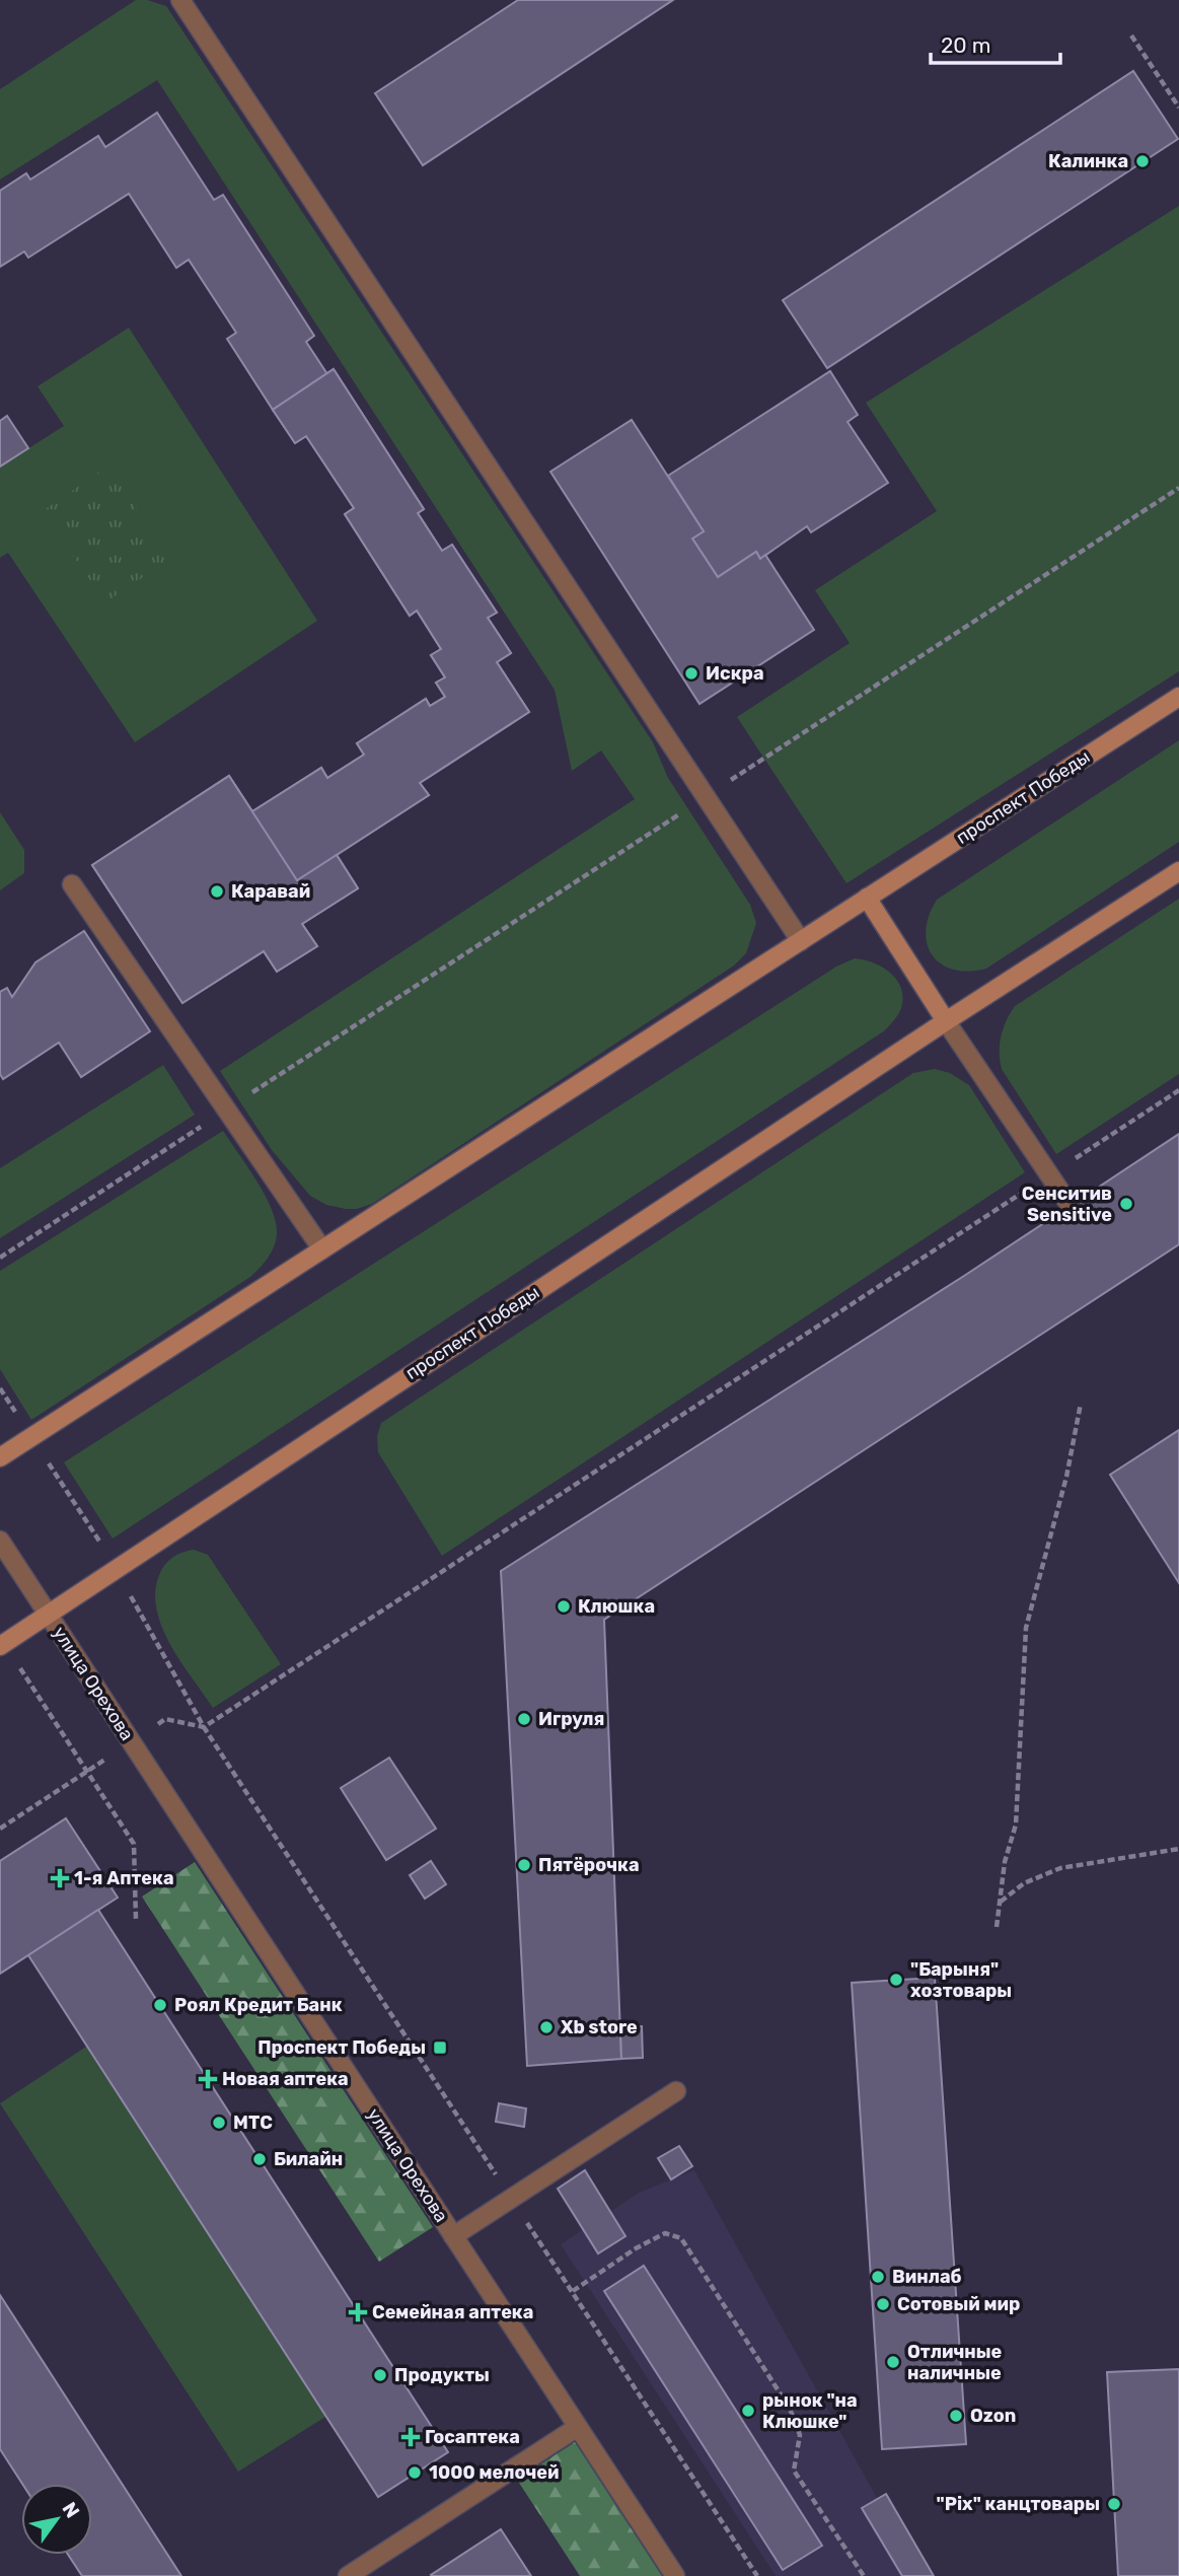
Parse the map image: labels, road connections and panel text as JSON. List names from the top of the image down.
{
  "streets": {
    "main road": ["проспект Победы"],
    "street": ["улица Орехова"]
  },
  "crossings": [
    ["проспект Победы", "улица Орехова"]
  ],
  "places": {
    "other": [
      "Калинка",
      "Искра",
      "Каравай",
      "Сенситив Sensitive",
      "Клюшка",
      "Игруля",
      "Пятёрочка",
      "\"Барыня\" хозтовары",
      "Роял Кредит Банк",
      "Xb store",
      "МТС",
      "Билайн",
      "Винлаб",
      "Сотовый мир",
      "Отличные наличные",
      "Продукты",
      "рынок \"на Клюшке\"",
      "Ozon",
      "1000 мелочей",
      "\"Pix\" канцтовары"
    ],
    "health": [
      "1-я Аптека",
      "Новая аптека",
      "Семейная аптека",
      "Госаптека"
    ],
    "transit": ["Проспект Победы"]
  },
  "scale_bar": "20 m",
  "north": "top right"
}
